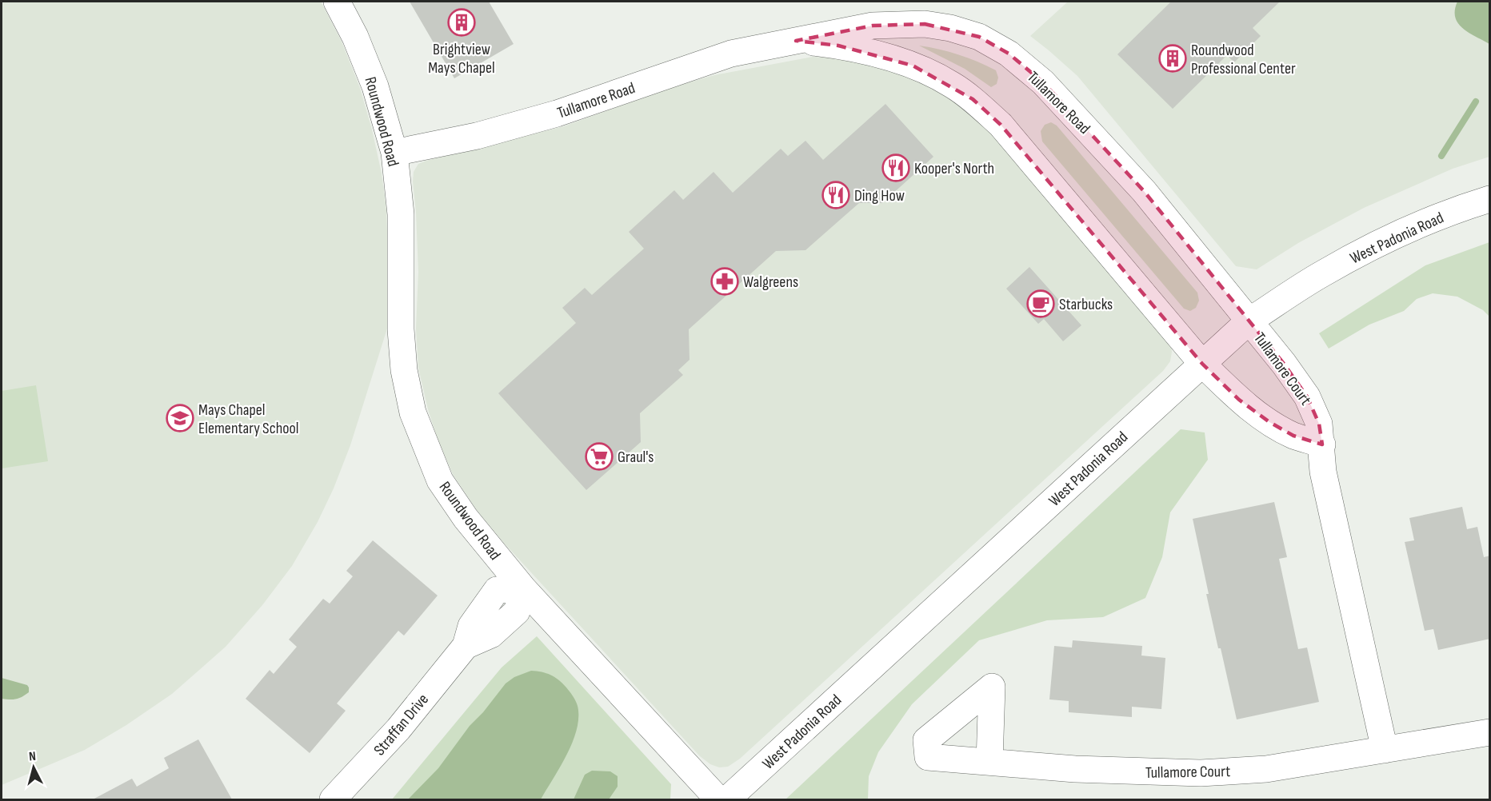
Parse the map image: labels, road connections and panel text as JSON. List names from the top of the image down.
{
  "streets": {
    "street": [
      "Tullamore Road",
      "Roundwood Road",
      "West Padonia Road",
      "Tullamore Court",
      "Straffan Drive"
    ]
  },
  "crossings": [
    ["Tullamore Road", "Roundwood Road"],
    ["Tullamore Road", "West Padonia Road"],
    ["Tullamore Road", "Tullamore Court"],
    ["Roundwood Road", "Straffan Drive"],
    ["West Padonia Road", "Tullamore Court"]
  ],
  "places": {
    "building": ["Brightview Mays Chapel", "Roundwood Professional Center"],
    "restaurant": ["Kooper's North", "Ding How"],
    "pharmacy": ["Walgreens"],
    "cafe": ["Starbucks"],
    "school or university": ["Mays Chapel Elementary School"],
    "supermarket": ["Graul's"]
  },
  "north": "top"
}
